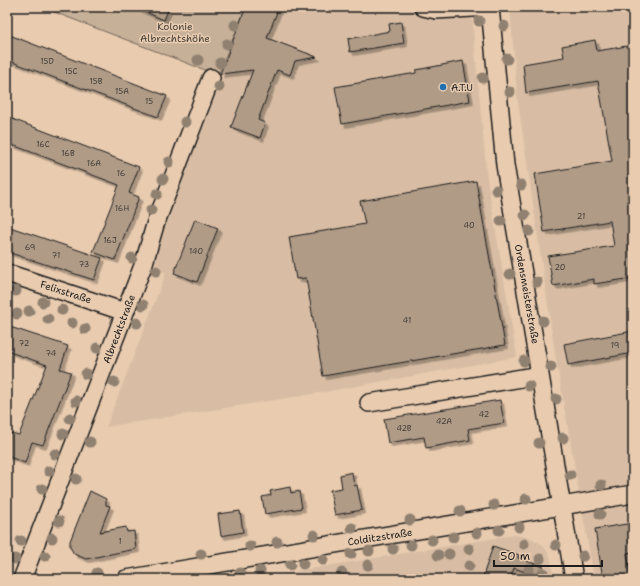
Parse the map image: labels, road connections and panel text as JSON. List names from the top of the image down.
{
  "streets": {
    "street": [
      "Felixstraße",
      "Ordensmeisterstraße",
      "Albrechtstraße",
      "Colditzstraße"
    ]
  },
  "crossings": [
    ["Felixstraße", "Albrechtstraße"],
    ["Ordensmeisterstraße", "Colditzstraße"]
  ],
  "parks": ["Kolonie Albrechtshöhe"],
  "places": ["A.T.U"],
  "house_numbers": [
    "15D",
    "15C",
    "15B",
    "15A",
    "15",
    "16C",
    "16B",
    "16A",
    "16",
    "16H",
    "21",
    "40",
    "16J",
    "69",
    "140",
    "71",
    "73",
    "20",
    "41",
    "72",
    "19",
    "74",
    "42",
    "42A",
    "42B",
    "1"
  ],
  "scale_bar": "50 m"
}
